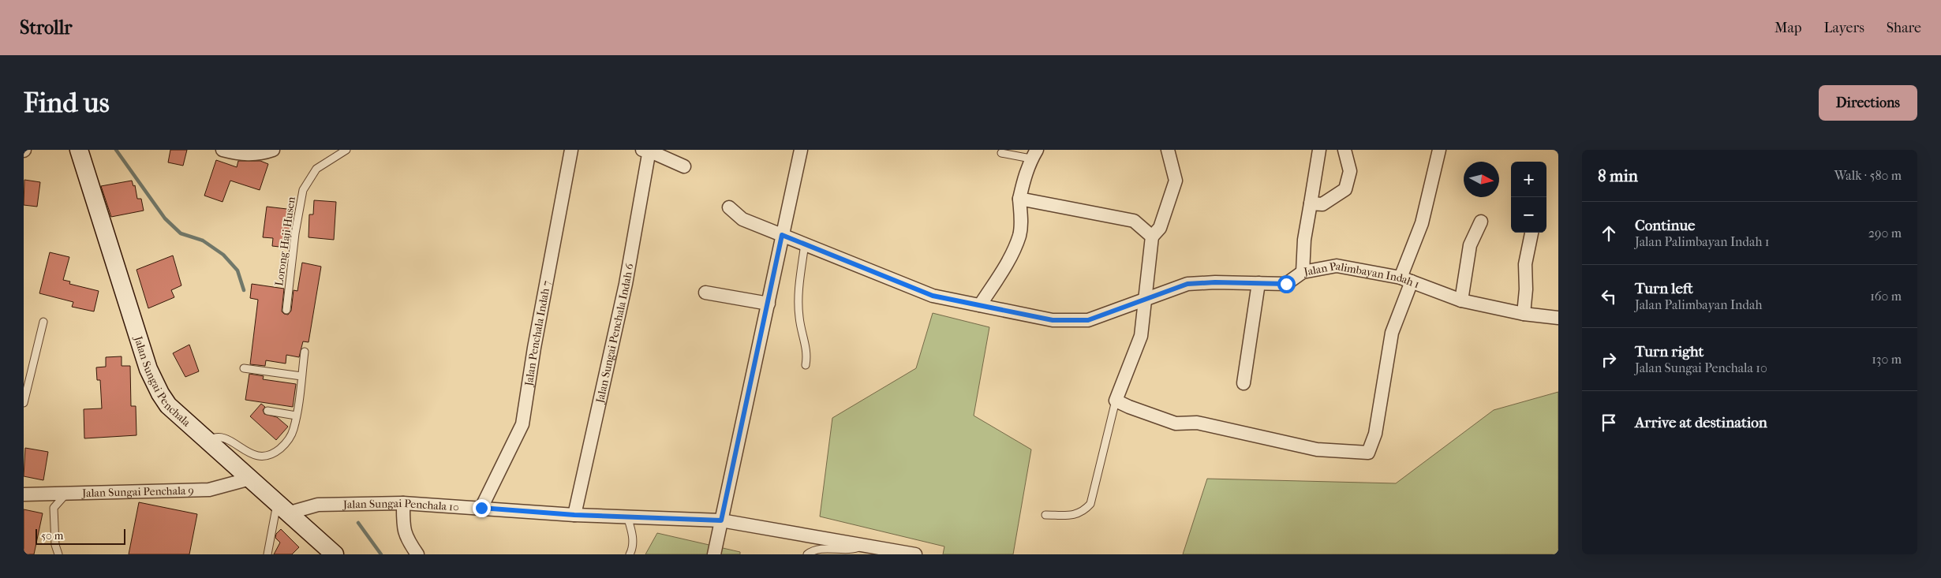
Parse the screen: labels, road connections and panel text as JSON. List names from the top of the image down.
{
  "streets": {
    "street": [
      "Jalan Palimbayan Indah 1",
      "Jalan Penchala Indah 7",
      "Jalan Sungai Penchala Indah 6",
      "Jalan Sungai Penchala",
      "Jalan Sungai Penchala 9",
      "Jalan Sungai Penchala 10"
    ],
    "lane": ["Lorong Haji Husen"]
  },
  "crossings": [
    ["Jalan Penchala Indah 7", "Jalan Sungai Penchala 10"],
    ["Jalan Sungai Penchala Indah 6", "Jalan Sungai Penchala 10"],
    ["Jalan Sungai Penchala", "Jalan Sungai Penchala 9"],
    ["Jalan Sungai Penchala", "Jalan Sungai Penchala 10"]
  ],
  "scale_bar": "50 m",
  "north": "right",
  "page": {
    "header": "Strollr",
    "nav": ["Map", "Layers", "Share"],
    "buttons": "Directions",
    "title": "Find us",
    "heading": ["8 min", "Walk · 580 m"],
    "map_buttons": ["+", "−"],
    "list": [
      ["Continue", "Jalan Palimbayan Indah 1", "290 m"],
      ["Turn left", "Jalan Palimbayan Indah", "160 m"],
      ["Turn right", "Jalan Sungai Penchala 10", "130 m"],
      "Arrive at destination"
    ],
    "scale": "50 m"
  }
}
